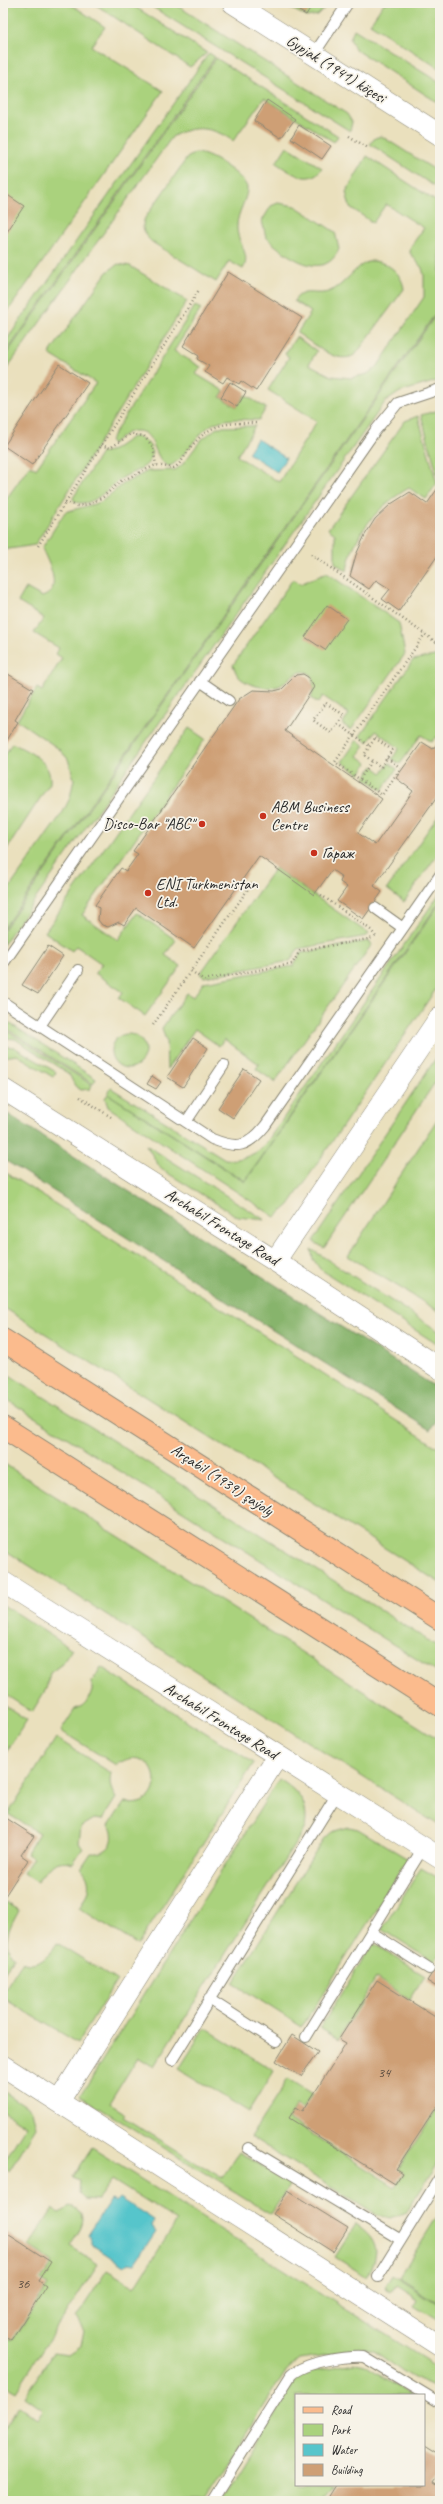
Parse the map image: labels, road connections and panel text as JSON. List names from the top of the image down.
{
  "streets": {
    "main road": ["Arçabil (1939) şaýoly"],
    "street": ["Gypjak (1941) köçesi", "Archabil Frontage Road"]
  },
  "places": [
    "ABM Business Centre",
    "Disco-Bar \"ABC\"",
    "Гараж",
    "ENI Turkmenistan Ltd."
  ],
  "house_numbers": ["34", "36"],
  "legend": [
    "Road",
    "Park",
    "Water",
    "Building"
  ]
}
